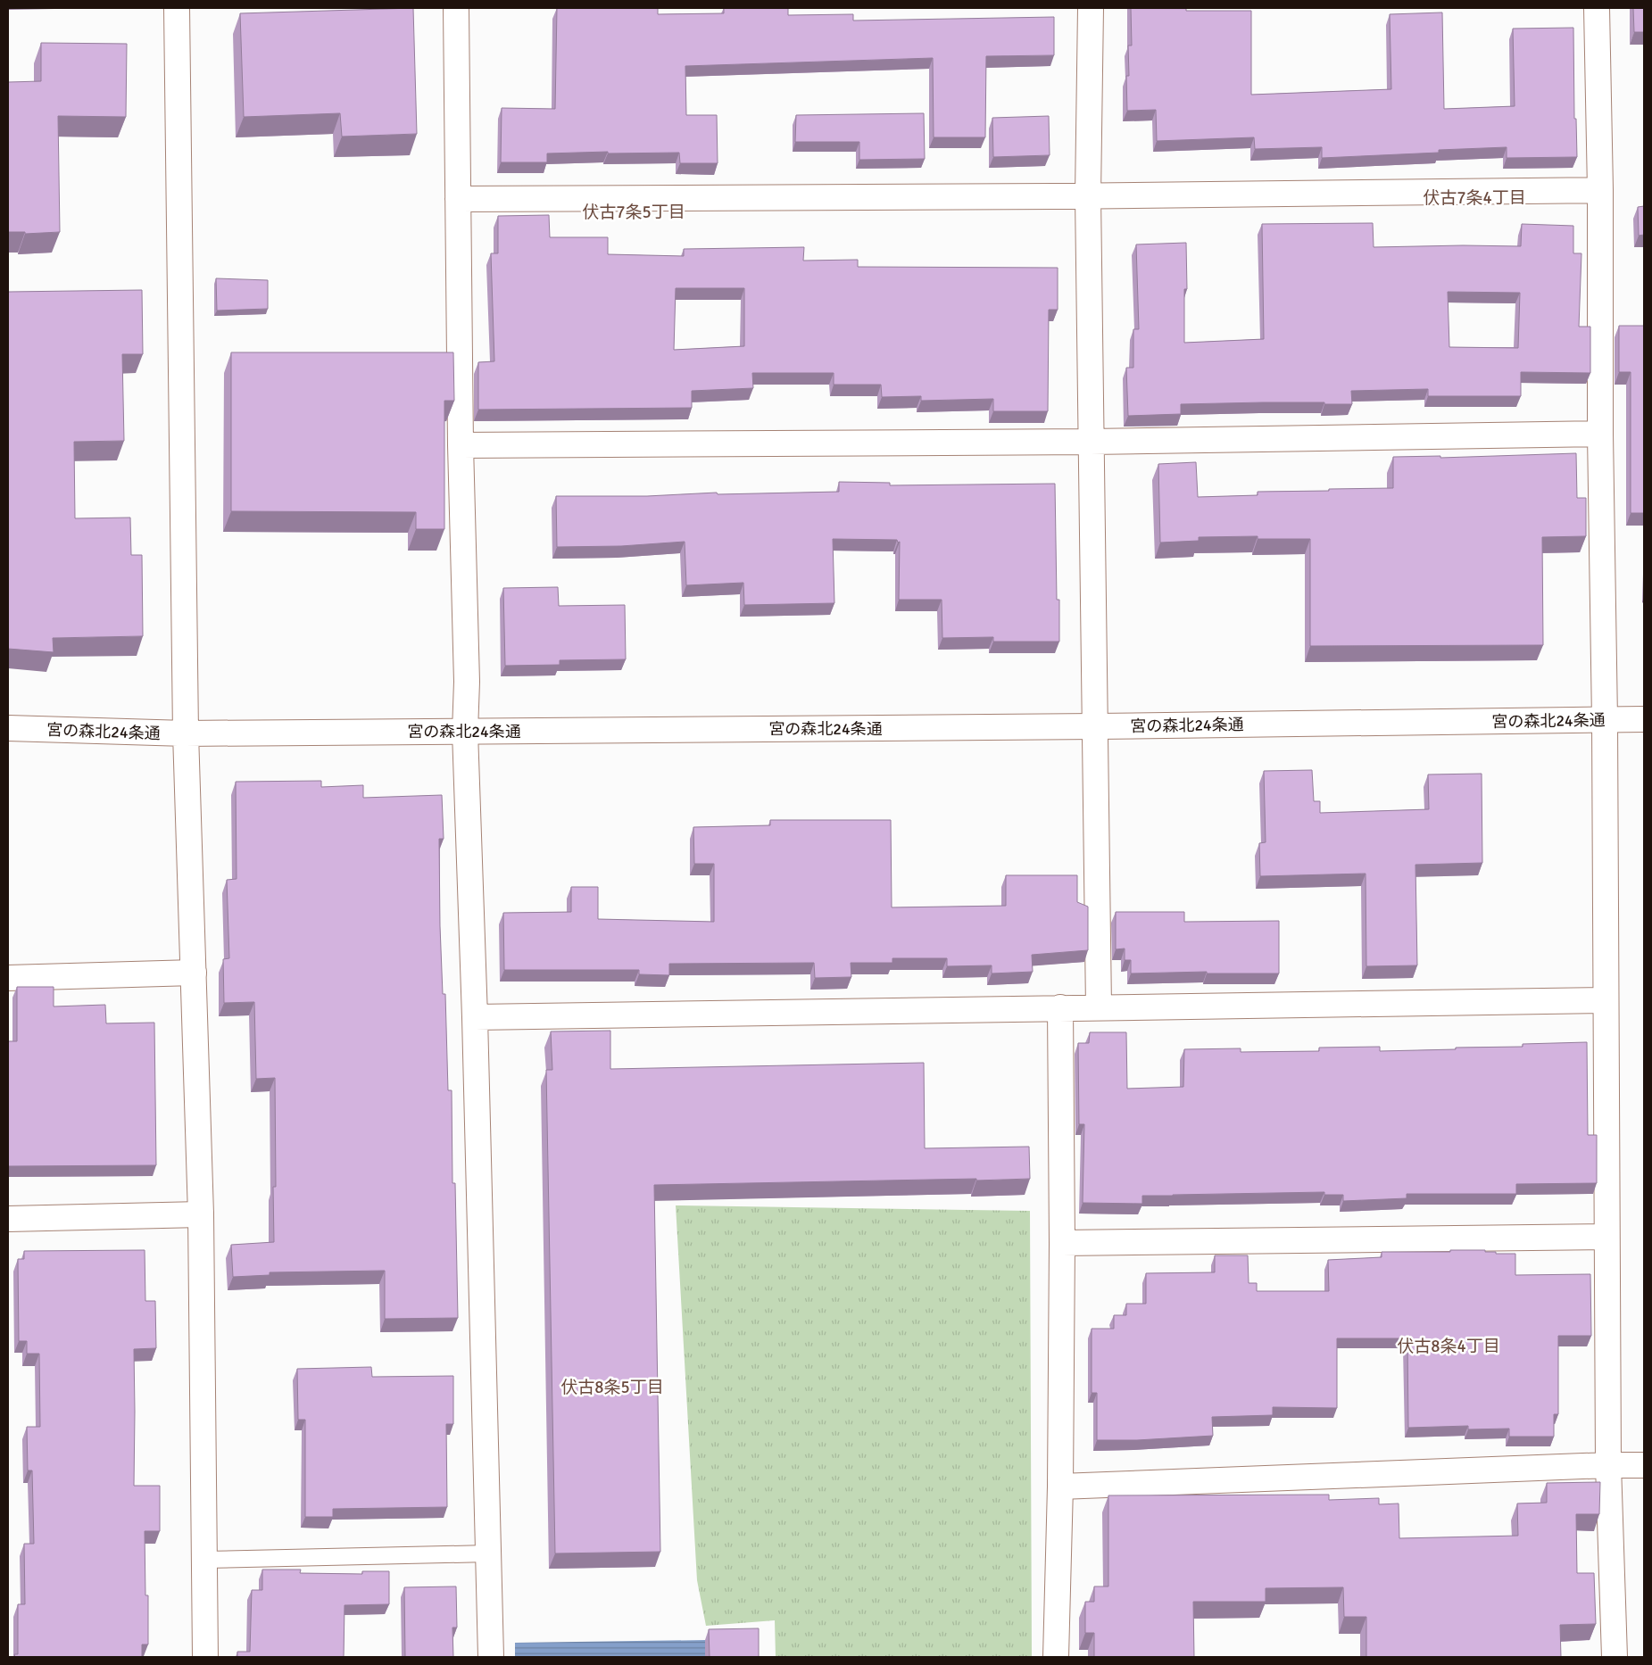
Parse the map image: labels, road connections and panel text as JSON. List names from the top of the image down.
{
  "streets": {
    "street": ["宮の森北24条通"]
  },
  "districts": [
    "伏古7条4丁目",
    "伏古7条5丁目",
    "伏古8条4丁目",
    "伏古8条5丁目"
  ]
}
